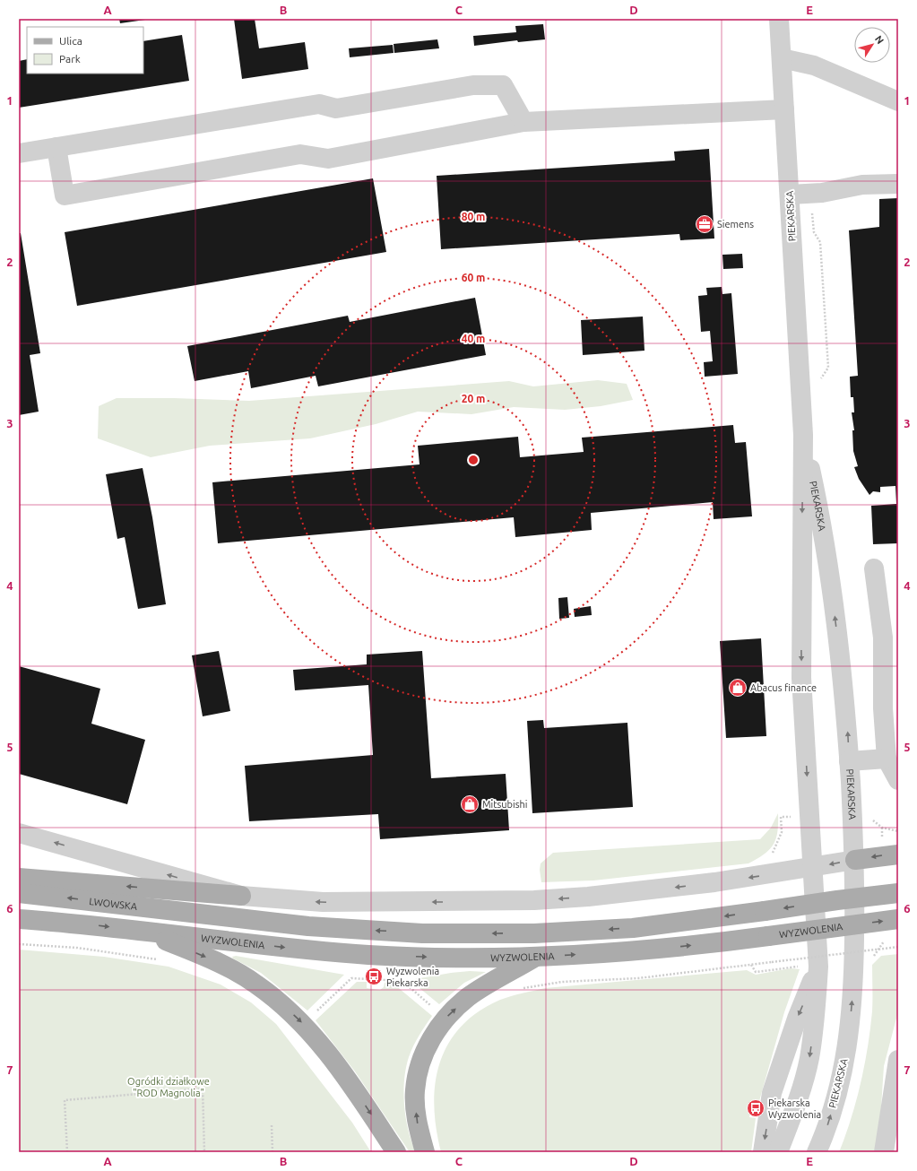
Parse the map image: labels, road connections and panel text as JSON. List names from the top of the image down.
{
  "streets": {
    "main road": ["LWOWSKA", "WYZWOLENIA"],
    "street": ["PIEKARSKA"]
  },
  "one_way": ["WYZWOLENIA"],
  "parks": ["Ogródki działkowe \"ROD Magnolia\""],
  "places": {
    "office": ["Siemens"],
    "shop": ["Abacus finance", "Mitsubishi"],
    "bus stop": ["Wyzwolenia Piekarska", "Piekarska Wyzwolenia"]
  },
  "legend": ["Ulica", "Park"],
  "north": "top right",
  "grid": {
    "columns": [
      "A",
      "B",
      "C",
      "D",
      "E"
    ],
    "rows": [
      "1",
      "2",
      "3",
      "4",
      "5",
      "6",
      "7"
    ]
  },
  "rings": [
    "80 m",
    "60 m",
    "40 m",
    "20 m"
  ]
}
